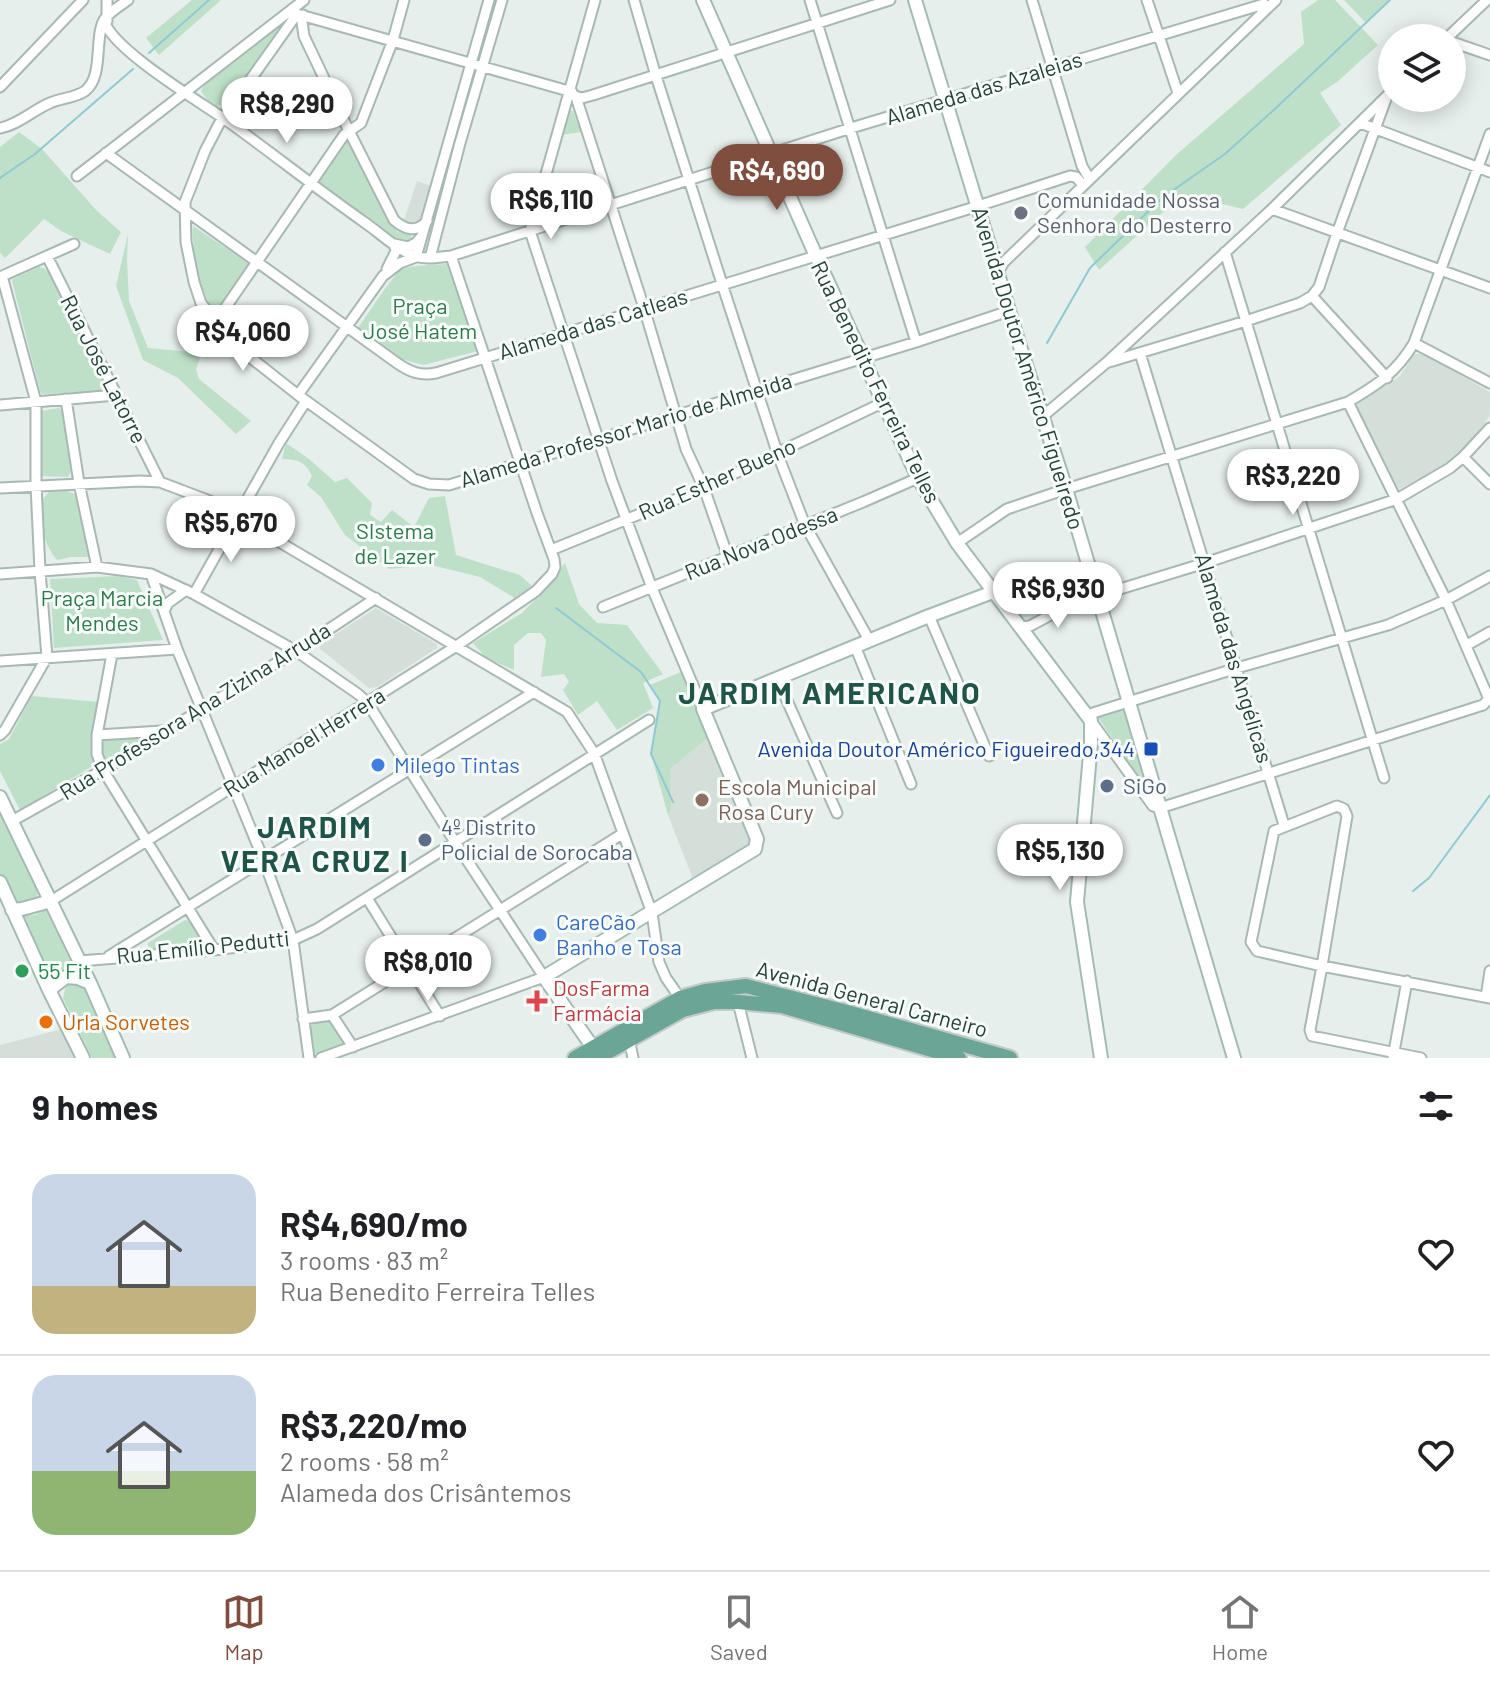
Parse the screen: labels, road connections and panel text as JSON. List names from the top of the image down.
{
  "streets": {
    "main road": ["Avenida Doutor Américo Figueiredo", "Rua Benedito Ferreira Telles", "Avenida General Carneiro"],
    "street": [
      "Alameda das Azaleias",
      "Alameda das Catleas",
      "Rua José Latorre",
      "Alameda Professor Mario de Almeida",
      "Rua Esther Bueno",
      "Rua Nova Odessa",
      "Alameda das Angélicas",
      "Rua Professora Ana Zizina Arruda",
      "Rua Manoel Herrera",
      "Rua Emílio Pedutti"
    ]
  },
  "crossings": [
    ["Alameda das Azaleias", "Avenida Doutor Américo Figueiredo"],
    ["Alameda das Azaleias", "Rua Benedito Ferreira Telles"],
    ["Alameda das Catleas", "Avenida Doutor Américo Figueiredo"],
    ["Alameda das Catleas", "Rua Benedito Ferreira Telles"],
    ["Alameda das Catleas", "Alameda Professor Mario de Almeida"],
    ["Avenida Doutor Américo Figueiredo", "Rua Benedito Ferreira Telles"],
    ["Avenida Doutor Américo Figueiredo", "Alameda Professor Mario de Almeida"],
    ["Rua Benedito Ferreira Telles", "Alameda Professor Mario de Almeida"],
    ["Rua Benedito Ferreira Telles", "Rua Esther Bueno"],
    ["Rua Benedito Ferreira Telles", "Rua Nova Odessa"],
    ["Rua Esther Bueno", "Rua Manoel Herrera"]
  ],
  "districts": ["JARDIM AMERICANO", "JARDIM VERA CRUZ I"],
  "parks": ["Praça José Hatem", "SIstema de Lazer", "Praça Marcia Mendes"],
  "places": {
    "other": [
      "Comunidade Nossa Senhora do Desterro",
      "Milego Tintas",
      "SiGo",
      "Escola Municipal Rosa Cury",
      "4º Distrito Policial de Sorocaba",
      "CareCão Banho e Tosa",
      "55 Fit",
      "Urla Sorvetes"
    ],
    "transit": ["Avenida Doutor Américo Figueiredo,344"],
    "health": ["DosFarma Farmácia"]
  },
  "page": {
    "price": [
      "R$8,290",
      "R$4,690",
      "R$6,110",
      "R$4,060",
      "R$3,220",
      "R$5,670",
      "R$6,930",
      "R$5,130",
      "R$8,010"
    ],
    "heading": "9 homes",
    "list": [
      {
        "name": "R$4,690/mo",
        "note": "3 rooms · 83 m² · Rua Benedito Ferreira Telles"
      },
      {
        "name": "R$3,220/mo",
        "note": "2 rooms · 58 m² · Alameda dos Crisântemos"
      }
    ],
    "tabs": ["Map", "Saved", "Home"]
  }
}
